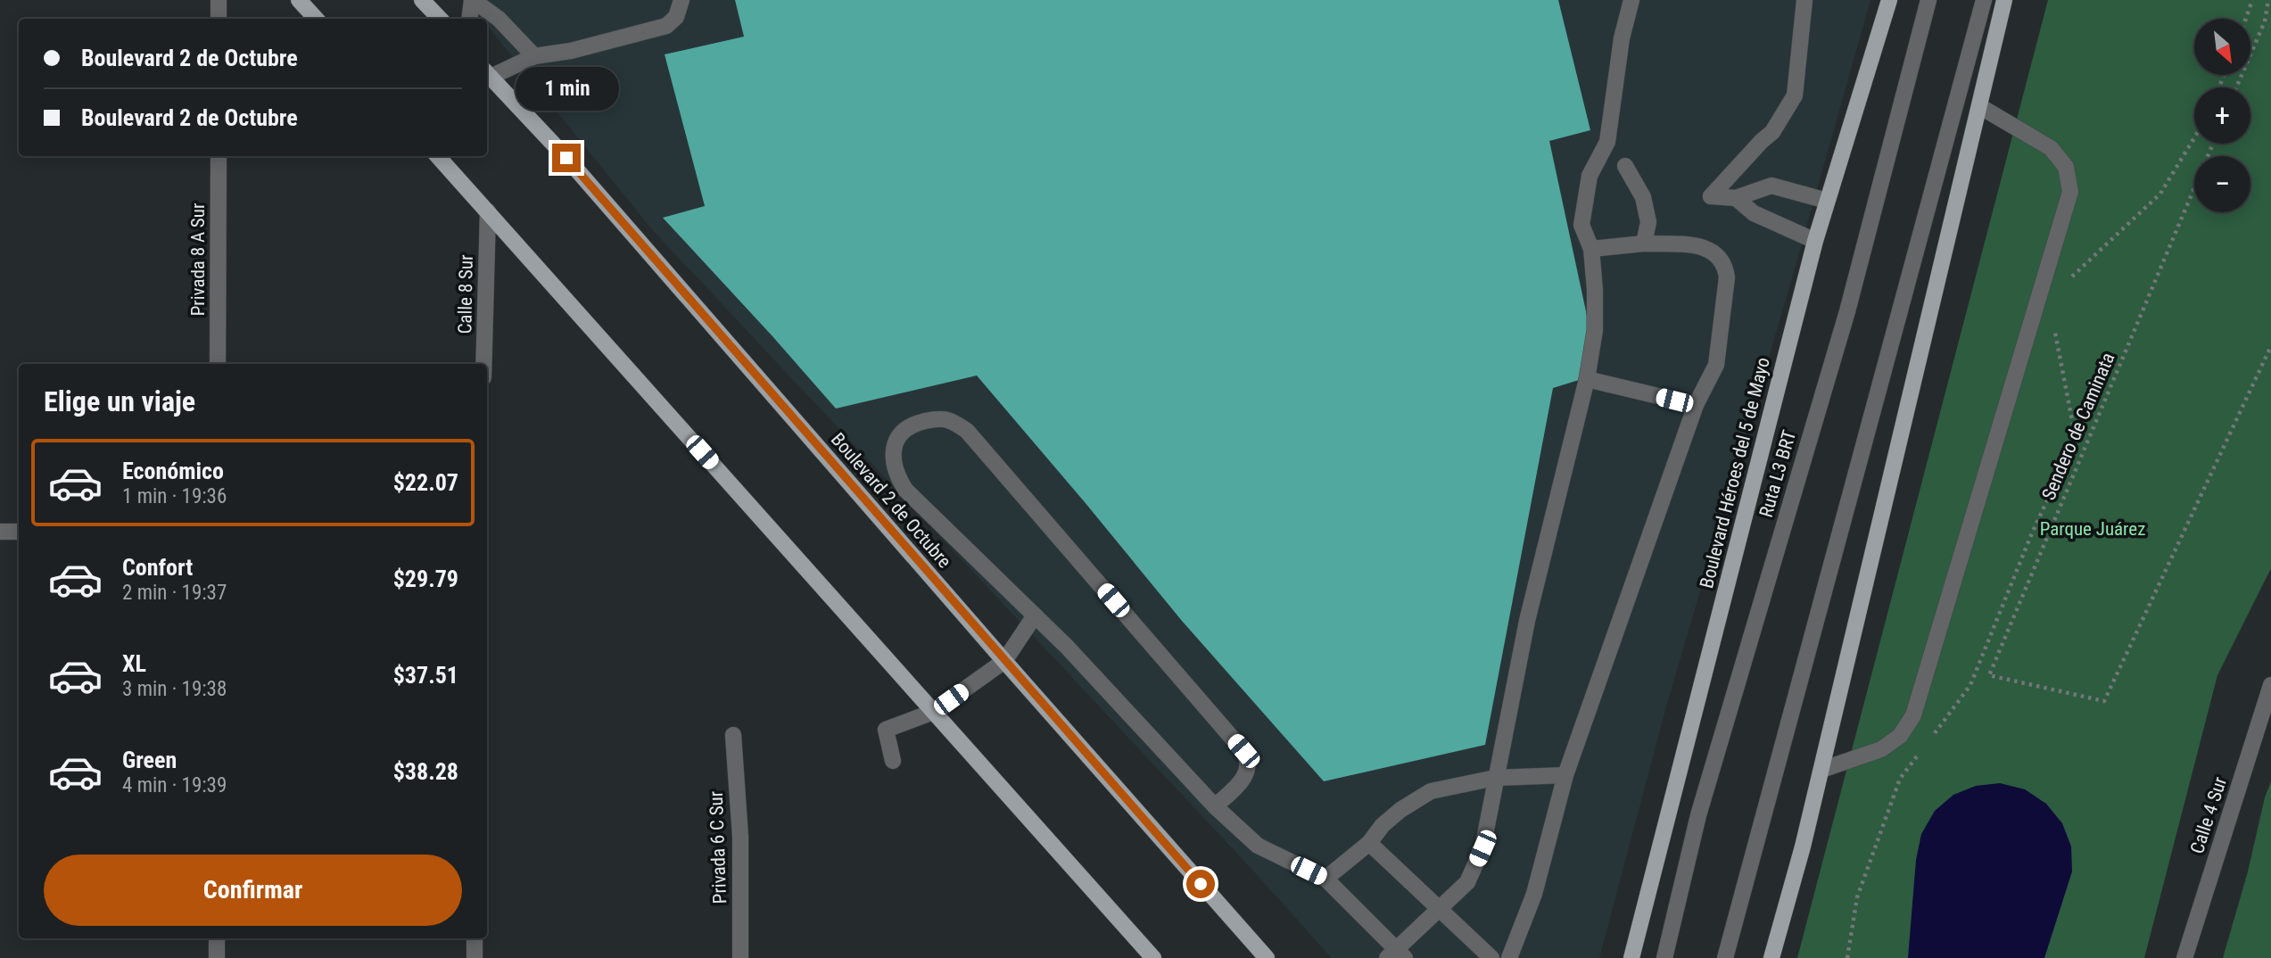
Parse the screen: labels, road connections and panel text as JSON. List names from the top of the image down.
{
  "streets": {
    "main road": ["Boulevard Héroes del 5 de Mayo", "Boulevard 2 de Octubre"],
    "street": [
      "Privada 8 A Sur",
      "Calle 8 Sur",
      "Ruta L3 BRT",
      "Calle 4 Sur",
      "Privada 6 C Sur"
    ],
    "path": ["Sendero de Caminata"]
  },
  "parks": ["Parque Juárez"],
  "north": "bottom right",
  "page": {
    "map_buttons": ["+", "−"],
    "banner": ["Boulevard 2 de Octubre", "Boulevard 2 de Octubre"],
    "bubble": "1 min",
    "heading": "Elige un viaje",
    "list": [
      {
        "name": "Económico",
        "note": "1 min · 19:36",
        "value": "$22.07"
      },
      {
        "name": "Confort",
        "note": "2 min · 19:37",
        "value": "$29.79"
      },
      {
        "name": "XL",
        "note": "3 min · 19:38",
        "value": "$37.51"
      },
      {
        "name": "Green",
        "note": "4 min · 19:39",
        "value": "$38.28"
      }
    ],
    "buttons": "Confirmar"
  }
}
